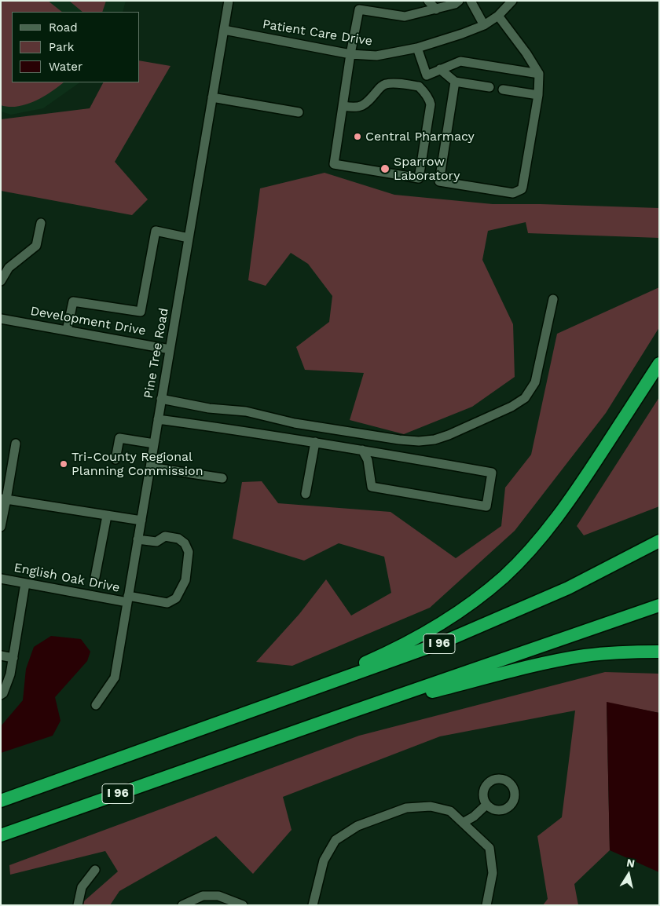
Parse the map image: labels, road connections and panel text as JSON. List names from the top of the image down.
{
  "streets": {
    "highway": ["I 96"],
    "street": [
      "Patient Care Drive",
      "Development Drive",
      "Pine Tree Road",
      "English Oak Drive"
    ]
  },
  "crossings": [
    ["Patient Care Drive", "Pine Tree Road"],
    ["Development Drive", "Pine Tree Road"],
    ["Pine Tree Road", "English Oak Drive"]
  ],
  "places": ["Central Pharmacy", "Sparrow Laboratory", "Tri-County Regional Planning Commission"],
  "legend": ["Road", "Park", "Water"],
  "north": "top"
}
